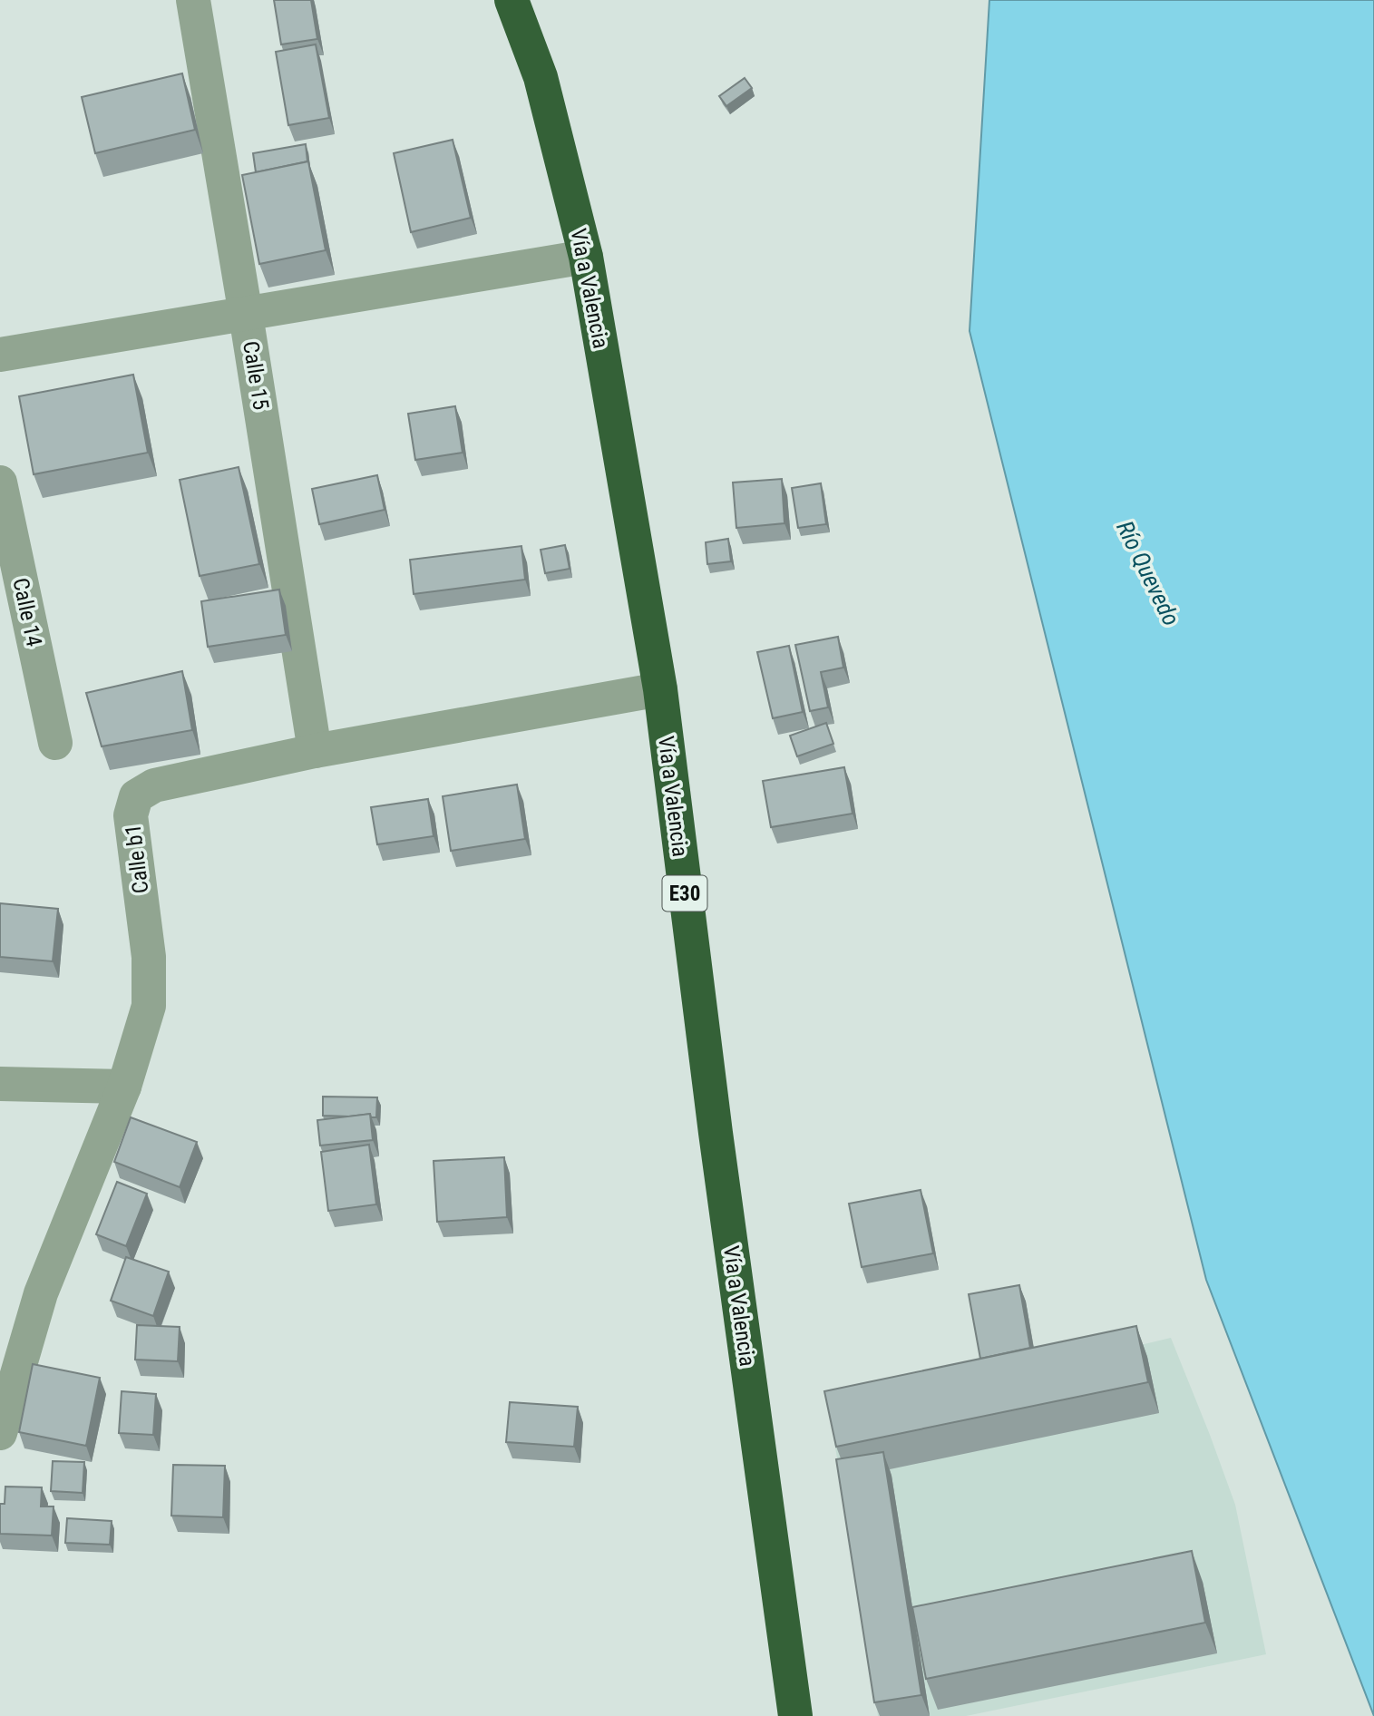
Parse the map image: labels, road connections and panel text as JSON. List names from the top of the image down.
{
  "streets": {
    "highway": ["Vía a Valencia", "E30"],
    "street": ["Calle 15", "Calle 14", "Calle b1"]
  },
  "crossings": [
    ["Vía a Valencia", "Calle b1"],
    ["Calle 15", "Calle b1"]
  ],
  "water": ["Río Quevedo"]
}
